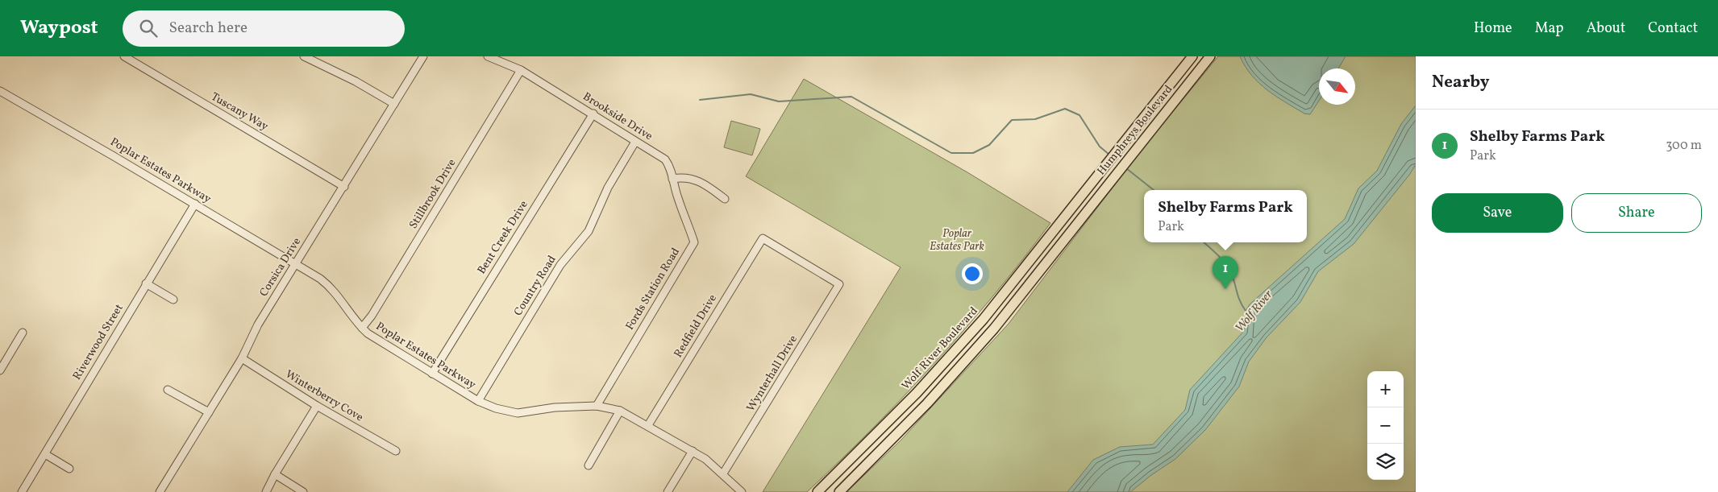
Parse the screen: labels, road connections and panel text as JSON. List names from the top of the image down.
{
  "streets": {
    "main road": ["Humphreys Boulevard", "Wolf River Boulevard"],
    "street": [
      "Tuscany Way",
      "Brookside Drive",
      "Poplar Estates Parkway",
      "Stillbrook Drive",
      "Bent Creek Drive",
      "Corsica Drive",
      "Country Road",
      "Fords Station Road",
      "Redfield Drive",
      "Riverwood Street",
      "Wynterhall Drive",
      "Winterberry Cove"
    ]
  },
  "crossings": [
    ["Tuscany Way", "Corsica Drive"],
    ["Brookside Drive", "Stillbrook Drive"],
    ["Brookside Drive", "Bent Creek Drive"],
    ["Brookside Drive", "Country Road"],
    ["Brookside Drive", "Fords Station Road"],
    ["Humphreys Boulevard", "Wolf River Boulevard"],
    ["Poplar Estates Parkway", "Stillbrook Drive"],
    ["Poplar Estates Parkway", "Bent Creek Drive"],
    ["Poplar Estates Parkway", "Corsica Drive"],
    ["Poplar Estates Parkway", "Country Road"],
    ["Poplar Estates Parkway", "Fords Station Road"],
    ["Poplar Estates Parkway", "Redfield Drive"],
    ["Poplar Estates Parkway", "Riverwood Street"],
    ["Poplar Estates Parkway", "Wynterhall Drive"],
    ["Corsica Drive", "Winterberry Cove"],
    ["Redfield Drive", "Wynterhall Drive"]
  ],
  "water": ["Wolf River"],
  "parks": ["Poplar Estates Park"],
  "north": "bottom right",
  "page": {
    "header": "Waypost",
    "search": "Search here",
    "nav": [
      "Home",
      "Map",
      "About",
      "Contact"
    ],
    "heading": "Nearby",
    "list": [
      {
        "mark": "1",
        "name": "Shelby Farms Park",
        "note": "Park",
        "value": "300 m"
      }
    ],
    "buttons": ["Save", "Share"],
    "popup": ["Shelby Farms Park", "Park"],
    "pins": "1",
    "map_buttons": ["+", "−"]
  }
}
